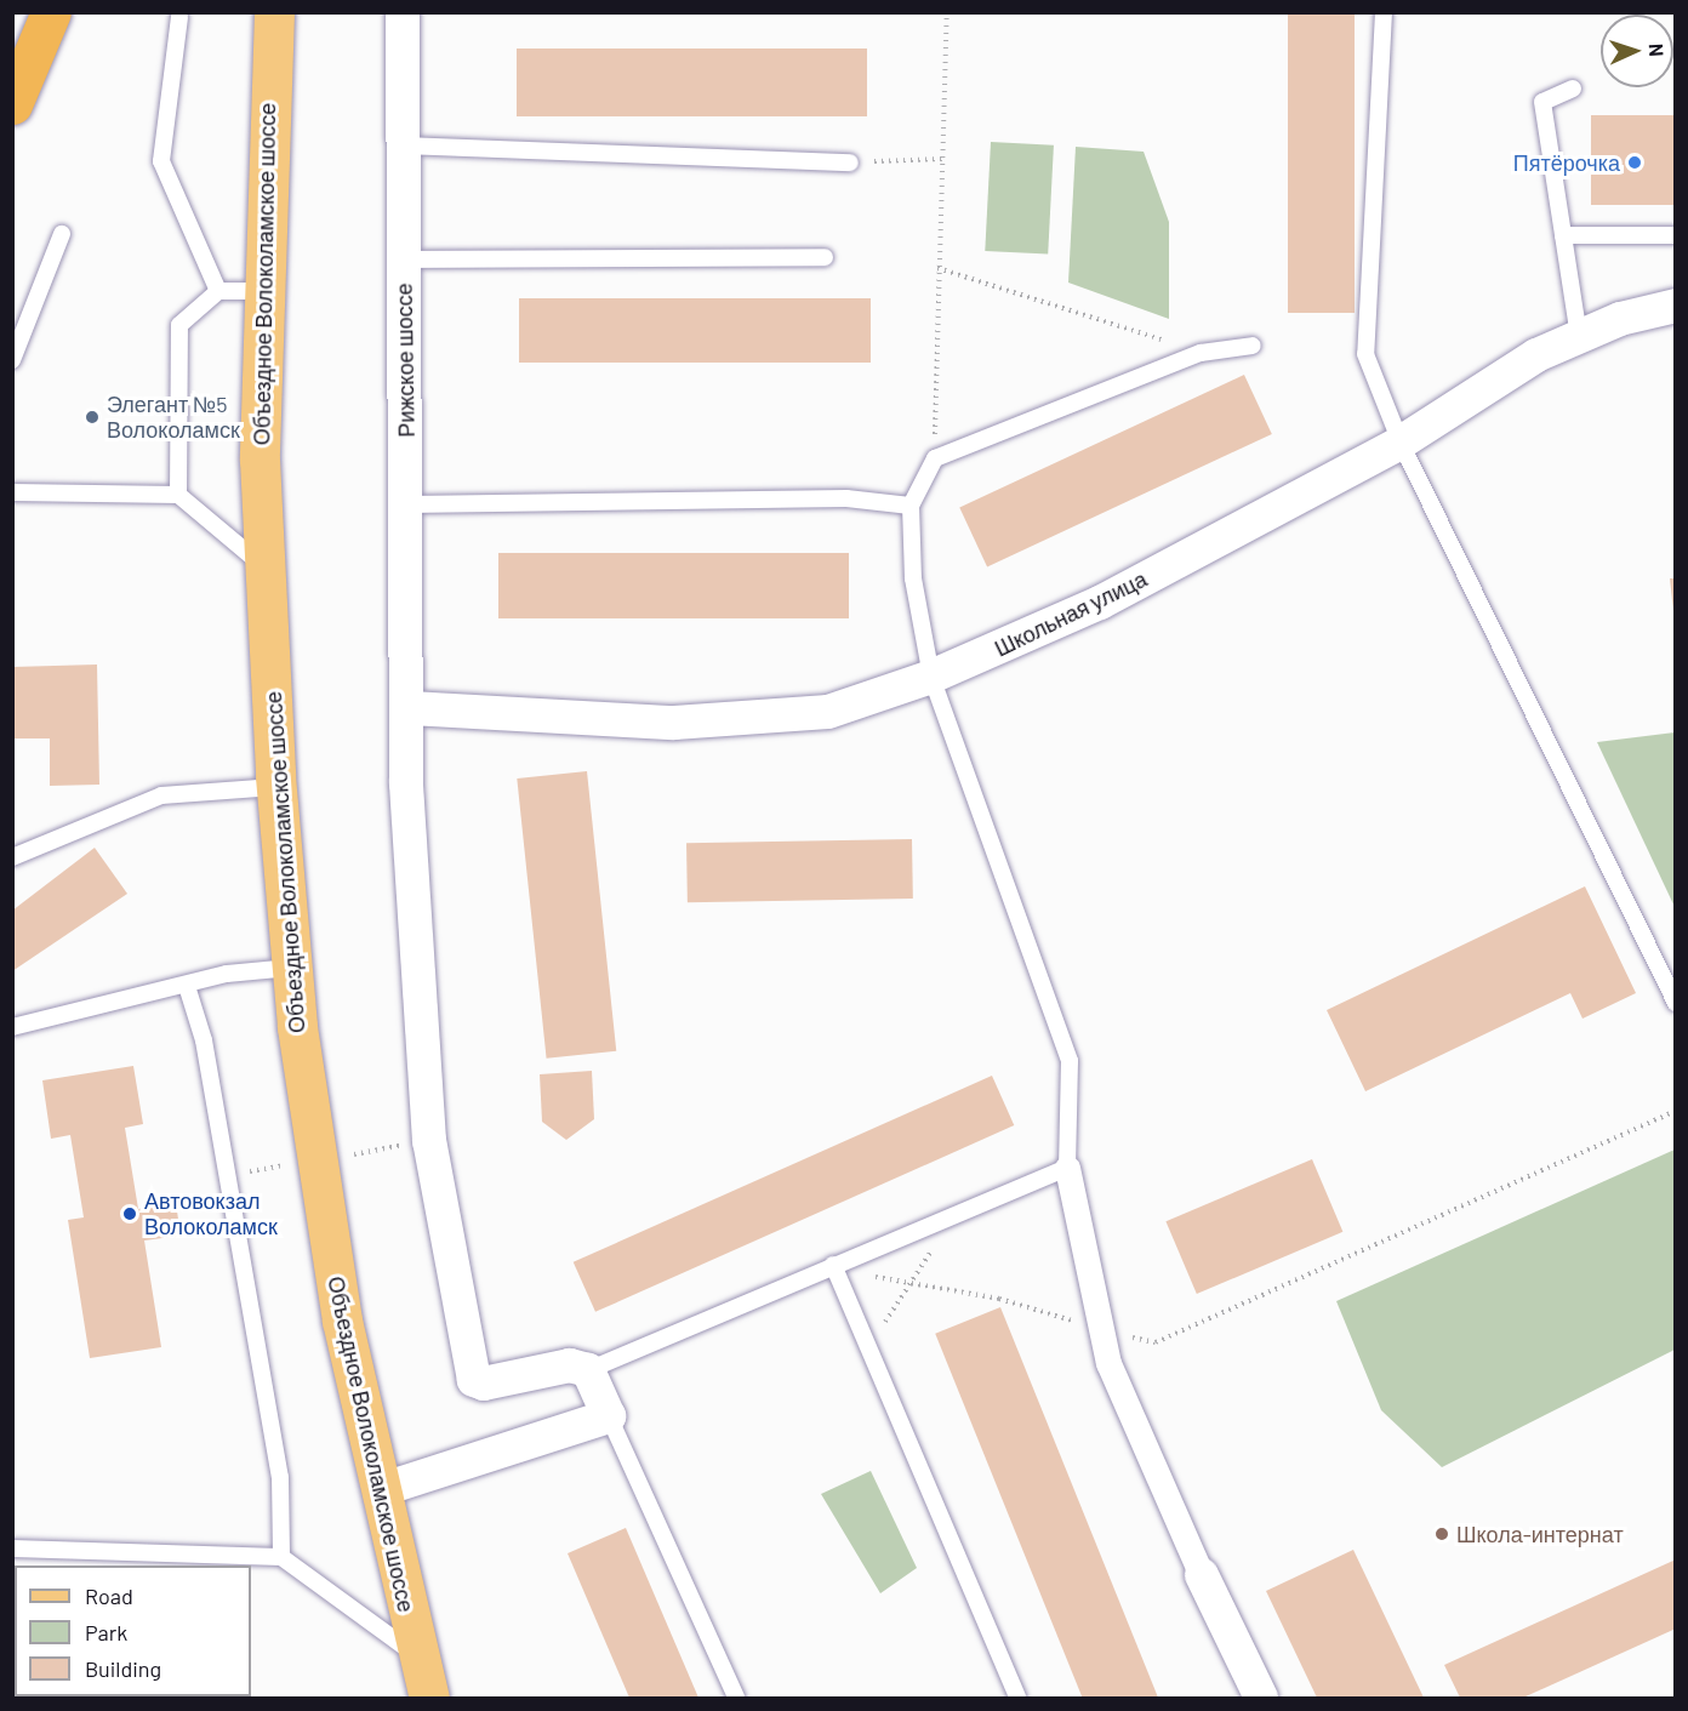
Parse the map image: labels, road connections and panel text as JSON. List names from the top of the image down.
{
  "streets": {
    "main road": ["Объездное Волоколамское шоссе"],
    "street": ["Рижское шоссе", "Школьная улица"]
  },
  "crossings": [
    ["Рижское шоссе", "Школьная улица"]
  ],
  "places": [
    "Пятёрочка",
    "Элегант №5 Волоколамск",
    "Автовокзал Волоколамск",
    "Школа-интернат"
  ],
  "legend": ["Road", "Park", "Building"],
  "north": "right"
}
